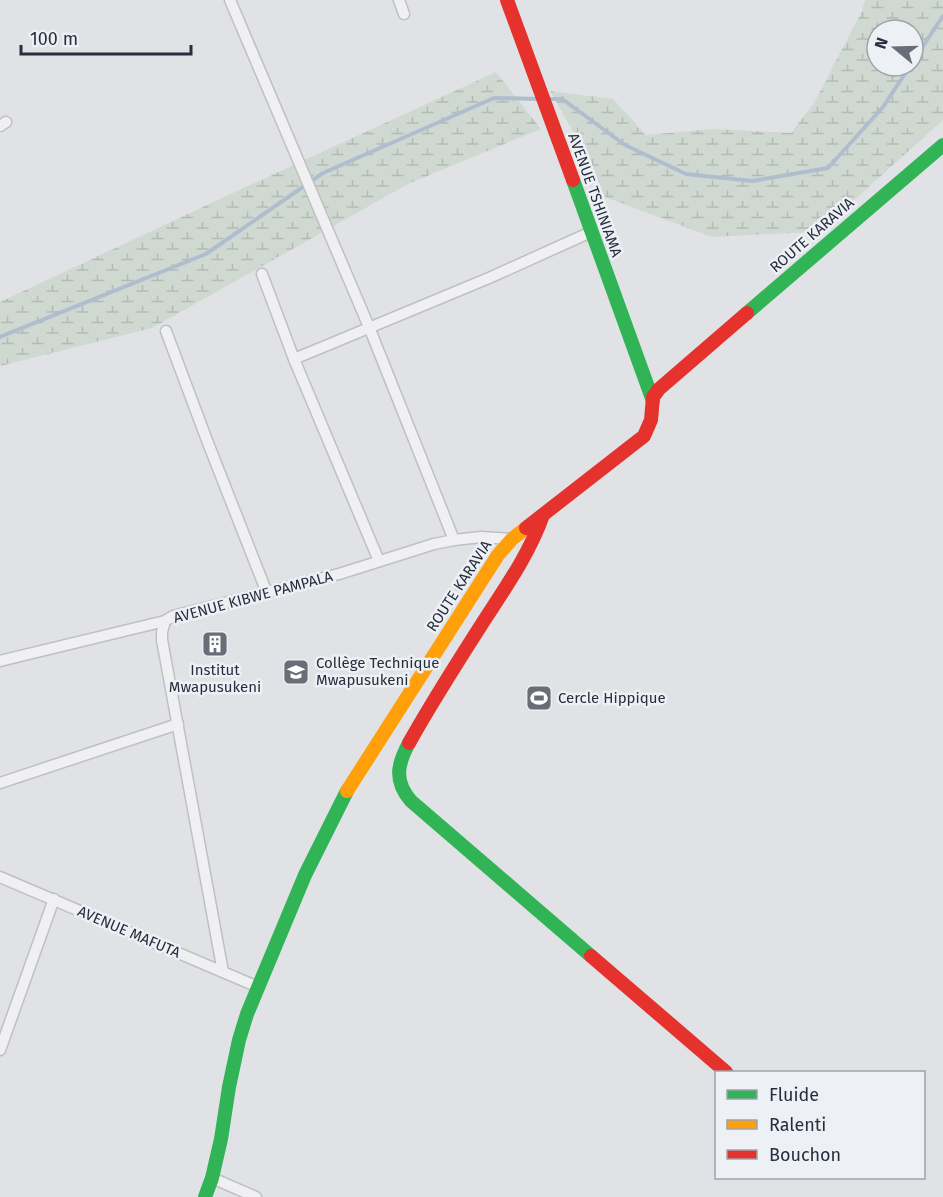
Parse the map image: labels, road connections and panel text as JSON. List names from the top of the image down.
{
  "streets": {
    "street": [
      "AVENUE TSHINIAMA",
      "ROUTE KARAVIA",
      "AVENUE KIBWE PAMPALA",
      "AVENUE MAFUTA"
    ]
  },
  "crossings": [
    ["AVENUE TSHINIAMA", "ROUTE KARAVIA"],
    ["ROUTE KARAVIA", "AVENUE KIBWE PAMPALA"],
    ["ROUTE KARAVIA", "AVENUE MAFUTA"],
    ["AVENUE KIBWE PAMPALA", "AVENUE MAFUTA"]
  ],
  "places": {
    "building": ["Institut Mwapusukeni"],
    "school or university": ["Collège Technique Mwapusukeni"],
    "sports": ["Cercle Hippique"]
  },
  "legend": ["Fluide", "Ralenti", "Bouchon"],
  "scale_bar": "100 m",
  "north": "left"
}
